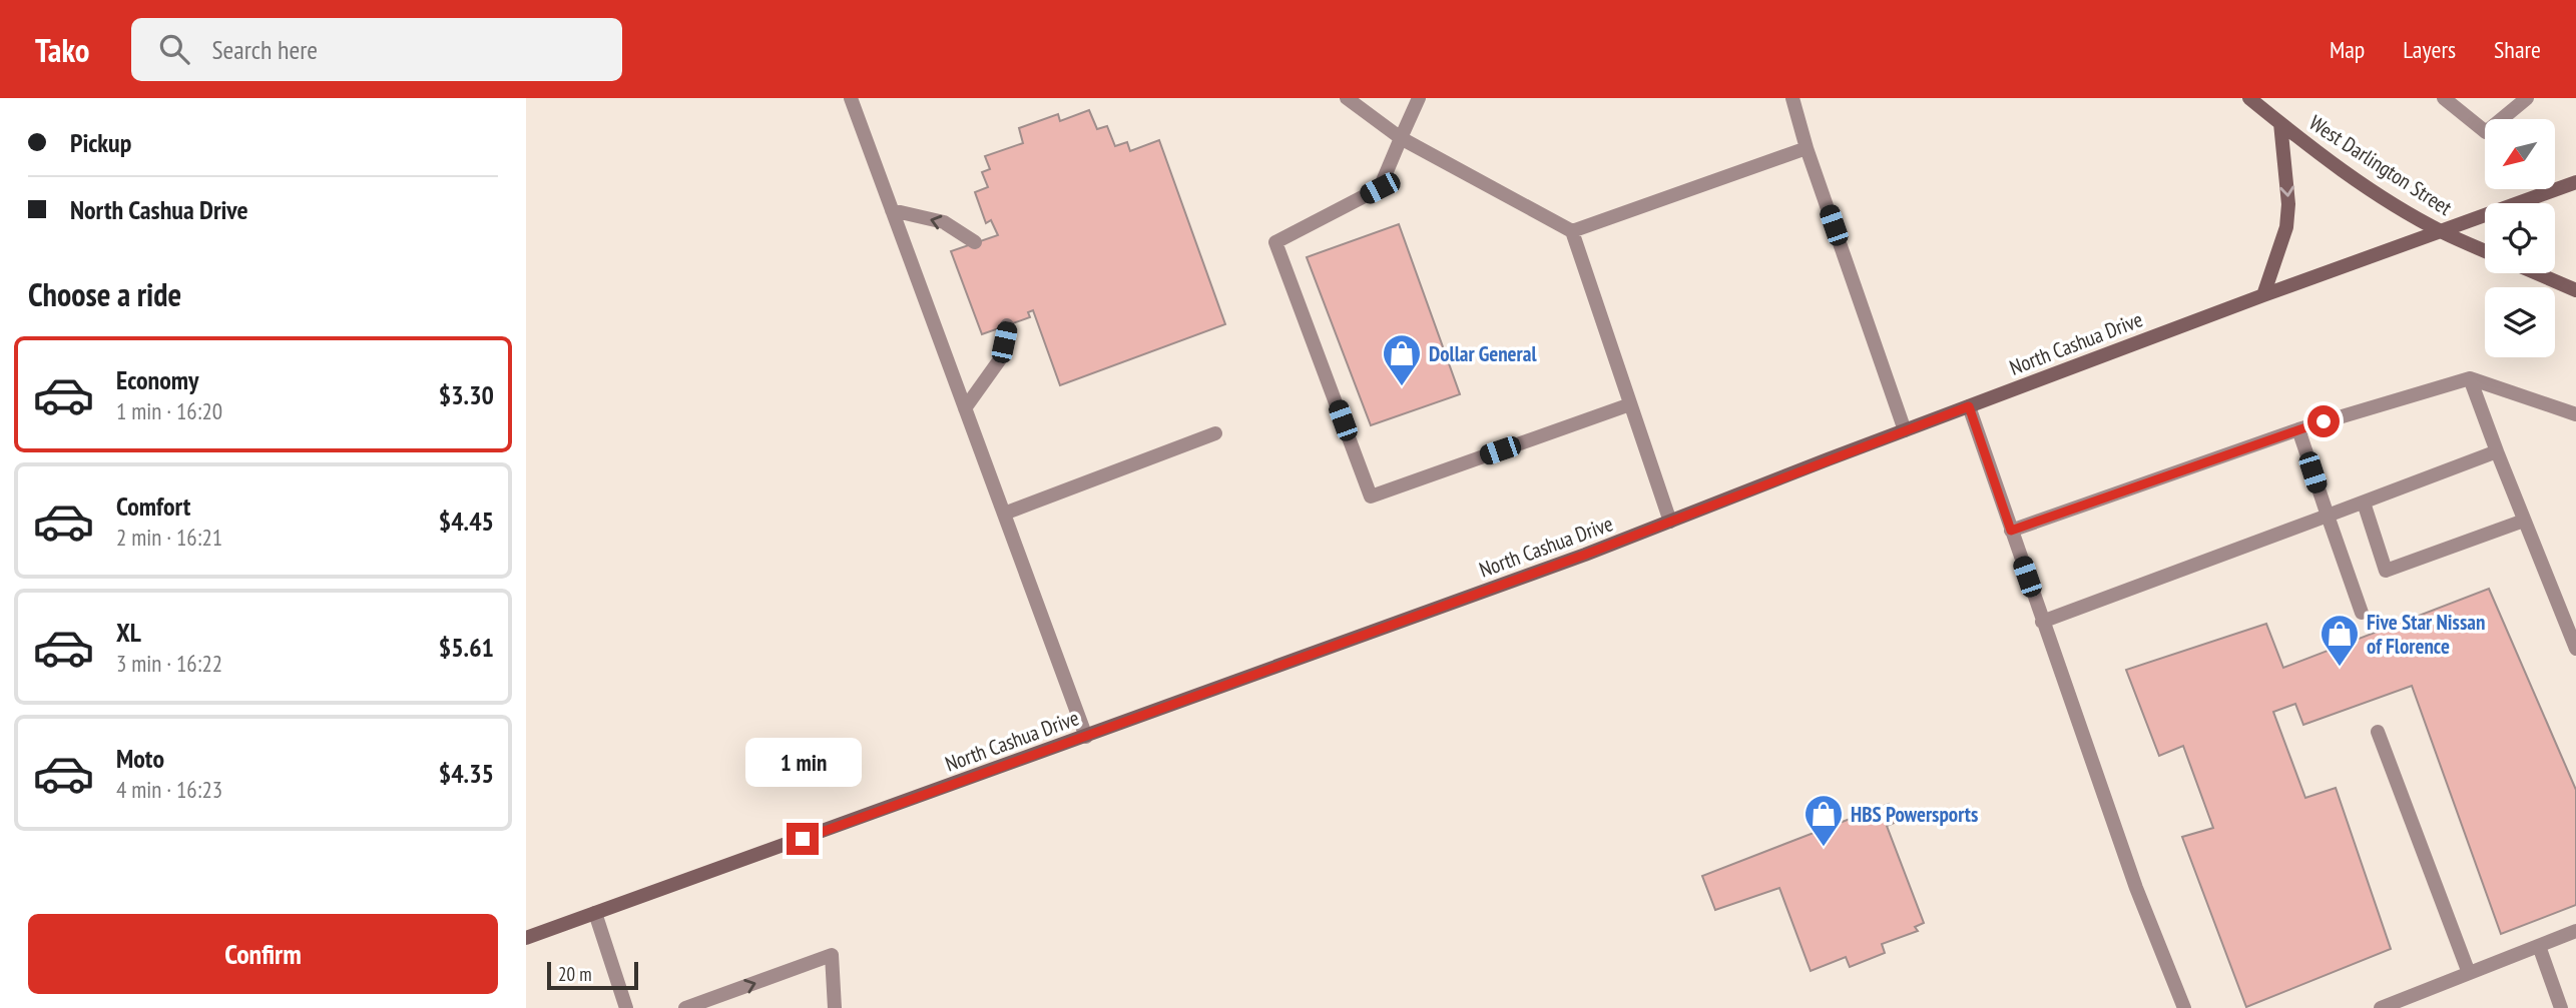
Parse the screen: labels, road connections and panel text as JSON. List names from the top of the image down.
{
  "streets": {
    "main road": ["West Darlington Street", "North Cashua Drive"]
  },
  "crossings": [
    ["West Darlington Street", "North Cashua Drive"]
  ],
  "places": {
    "shop": ["Dollar General", "Five Star Nissan of Florence", "HBS Powersports"]
  },
  "scale_bar": "20 m",
  "north": "bottom left",
  "page": {
    "header": "Tako",
    "search": "Search here",
    "nav": ["Map", "Layers", "Share"],
    "banner": ["Pickup", "North Cashua Drive"],
    "heading": "Choose a ride",
    "list": [
      {
        "name": "Economy",
        "note": "1 min · 16:20",
        "value": "$3.30"
      },
      {
        "name": "Comfort",
        "note": "2 min · 16:21",
        "value": "$4.45"
      },
      {
        "name": "XL",
        "note": "3 min · 16:22",
        "value": "$5.61"
      },
      {
        "name": "Moto",
        "note": "4 min · 16:23",
        "value": "$4.35"
      }
    ],
    "bubble": "1 min",
    "buttons": "Confirm",
    "scale": "20 m"
  }
}
